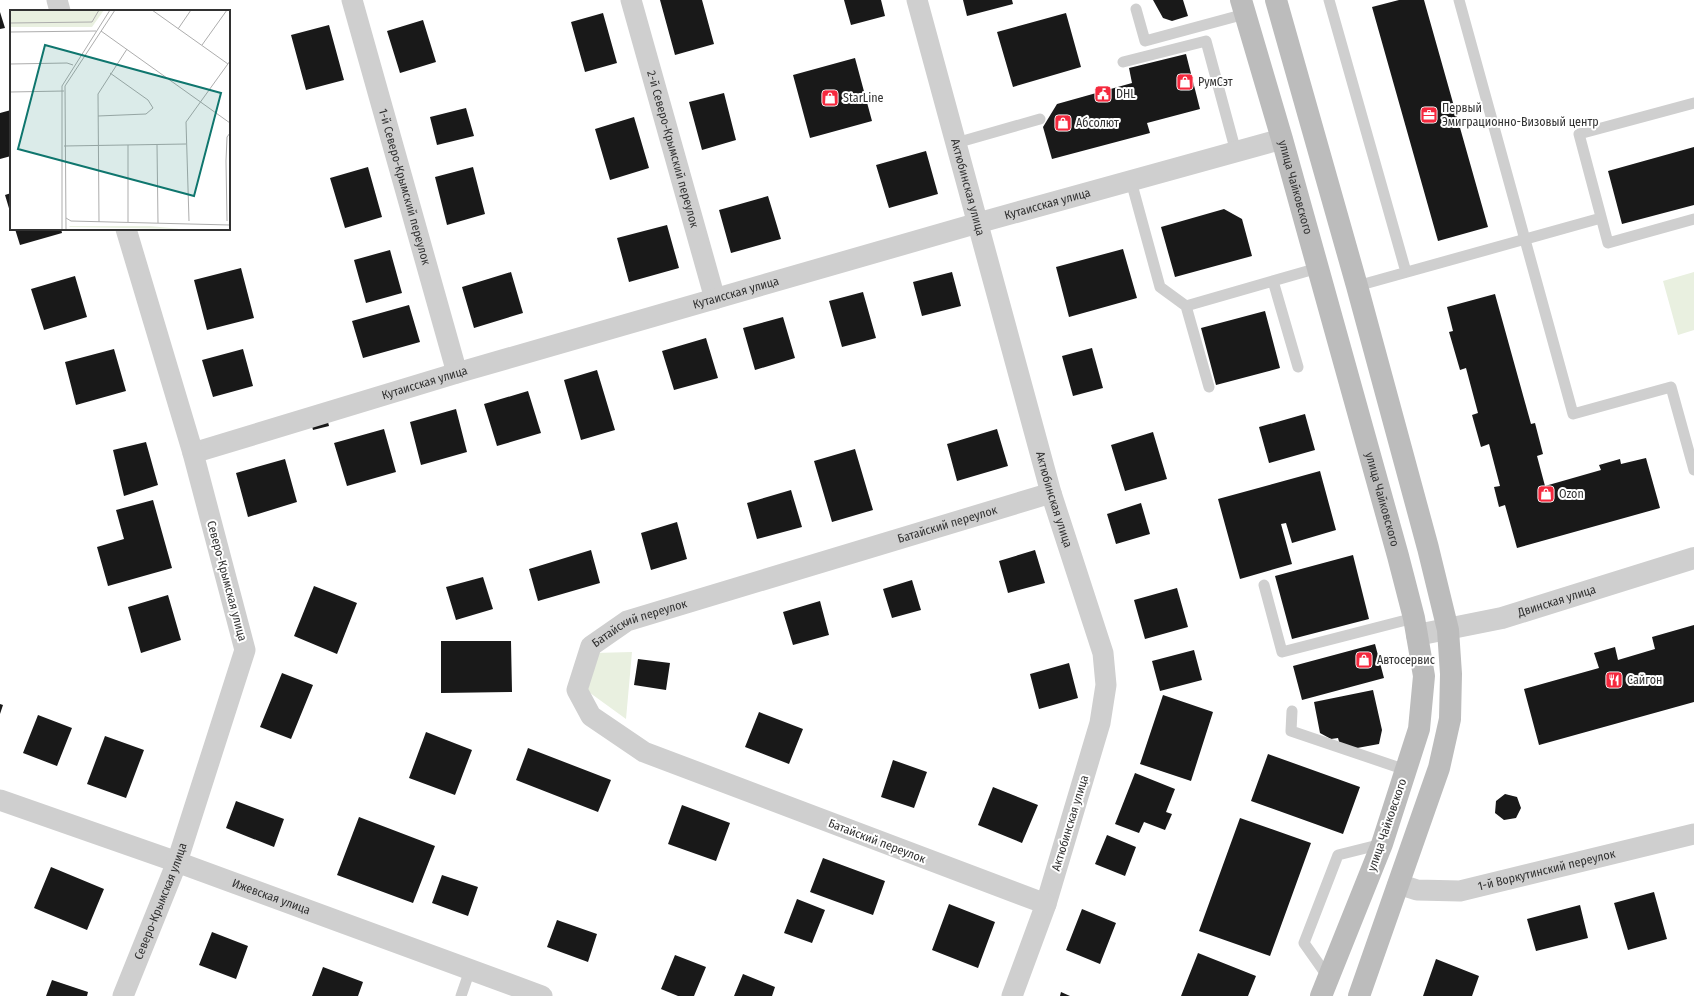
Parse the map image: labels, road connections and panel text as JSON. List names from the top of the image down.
{
  "streets": {
    "main road": ["улица Чайковского"],
    "street": [
      "2-й Северо-Крымский переулок",
      "1-й Северо-Крымский переулок",
      "Актюбинская улица",
      "Кутаисская улица",
      "Батайский переулок",
      "Северо-Крымская улица",
      "Двинская улица",
      "1-й Воркутинский переулок",
      "Ижевская улица"
    ]
  },
  "crossings": [
    ["2-й Северо-Крымский переулок", "Кутаисская улица"],
    ["1-й Северо-Крымский переулок", "Кутаисская улица"],
    ["Актюбинская улица", "Кутаисская улица"],
    ["Актюбинская улица", "Батайский переулок"],
    ["улица Чайковского", "Кутаисская улица"],
    ["улица Чайковского", "Двинская улица"],
    ["Кутаисская улица", "Северо-Крымская улица"],
    ["Северо-Крымская улица", "Ижевская улица"]
  ],
  "places": {
    "shop": [
      "РумСэт",
      "StarLine",
      "Абсолют",
      "Ozon",
      "Автосервис"
    ],
    "public building": ["DHL"],
    "office": ["Первый Эмиграционно-Визовый центр"],
    "restaurant": ["Сайгон"]
  }
}
